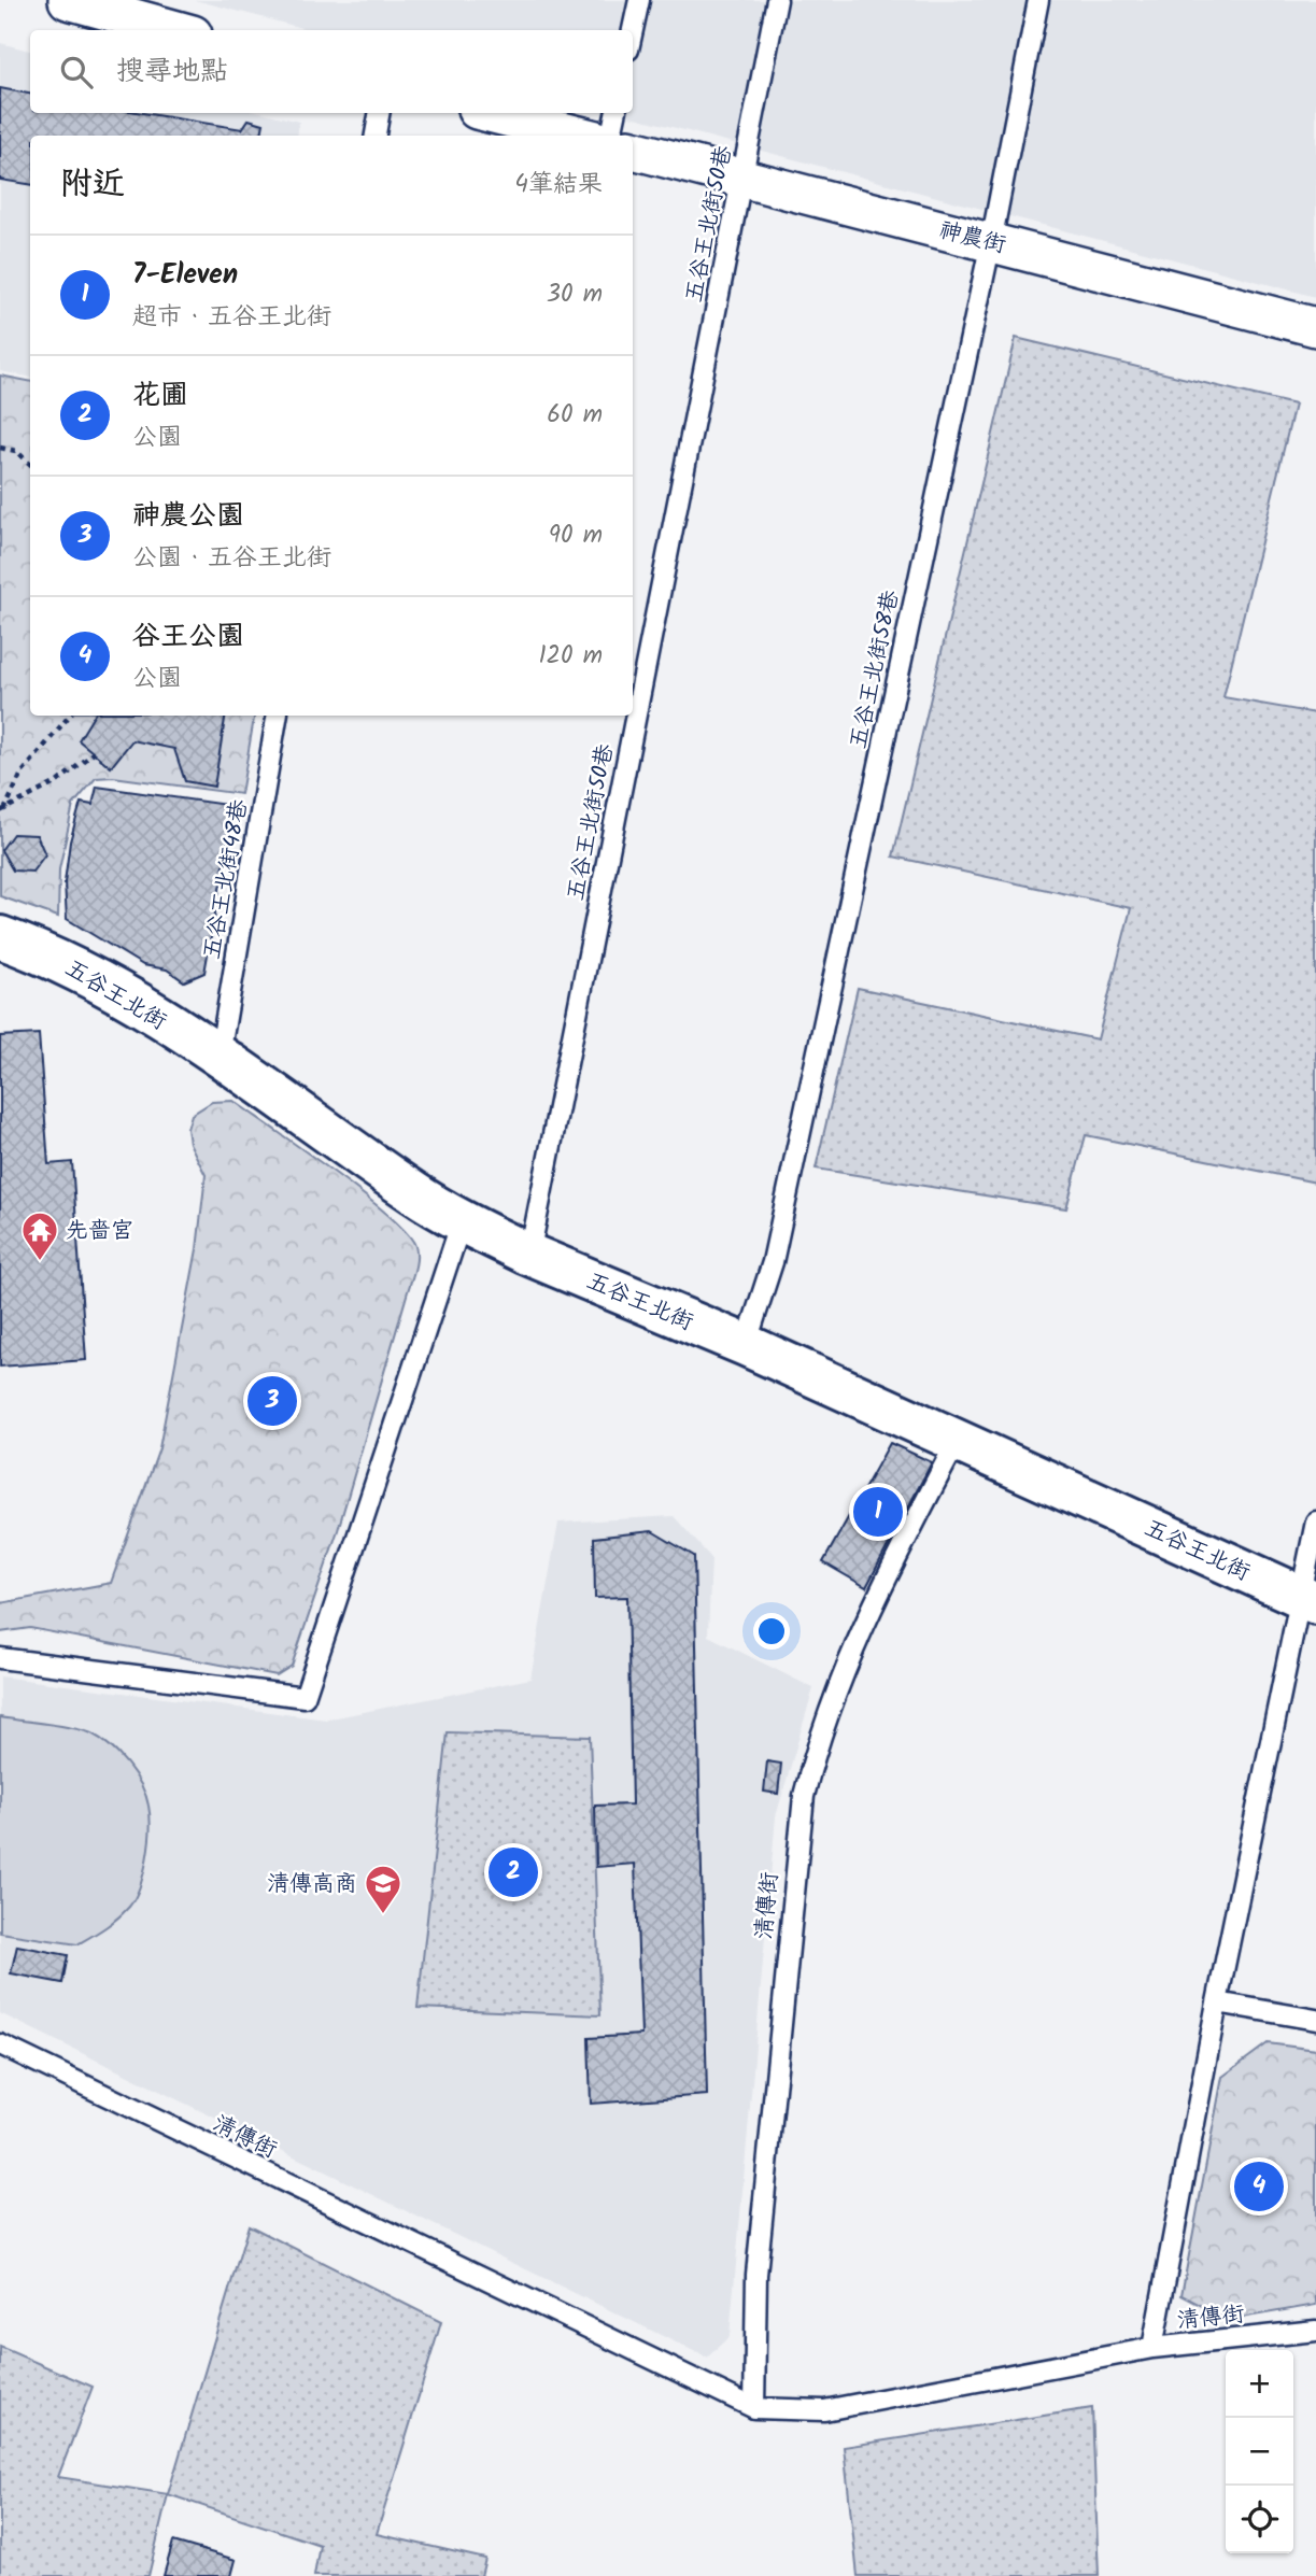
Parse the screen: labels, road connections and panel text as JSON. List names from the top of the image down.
{
  "streets": {
    "street": ["神農街", "五谷王北街"],
    "lane": [
      "五谷王北街50巷",
      "五谷王北街58巷",
      "五谷王北街48巷",
      "清傳街"
    ]
  },
  "crossings": [
    ["五谷王北街50巷", "神農街"],
    ["五谷王北街50巷", "五谷王北街"],
    ["神農街", "五谷王北街58巷"],
    ["五谷王北街58巷", "五谷王北街"],
    ["五谷王北街48巷", "五谷王北街"],
    ["五谷王北街", "清傳街"]
  ],
  "places": {
    "temple": ["先嗇宮"],
    "school or university": ["清傳高商"]
  },
  "page": {
    "search": "搜尋地點",
    "heading": ["附近", "4筆結果"],
    "list": [
      {
        "mark": "1",
        "name": "7-Eleven",
        "note": "超市 · 五谷王北街",
        "value": "30 m"
      },
      {
        "mark": "2",
        "name": "花圃",
        "note": "公園",
        "value": "60 m"
      },
      {
        "mark": "3",
        "name": "神農公園",
        "note": "公園 · 五谷王北街",
        "value": "90 m"
      },
      {
        "mark": "4",
        "name": "谷王公園",
        "note": "公園",
        "value": "120 m"
      }
    ],
    "pins": [
      "3",
      "1",
      "2",
      "4"
    ],
    "map_buttons": ["+", "−"]
  }
}
